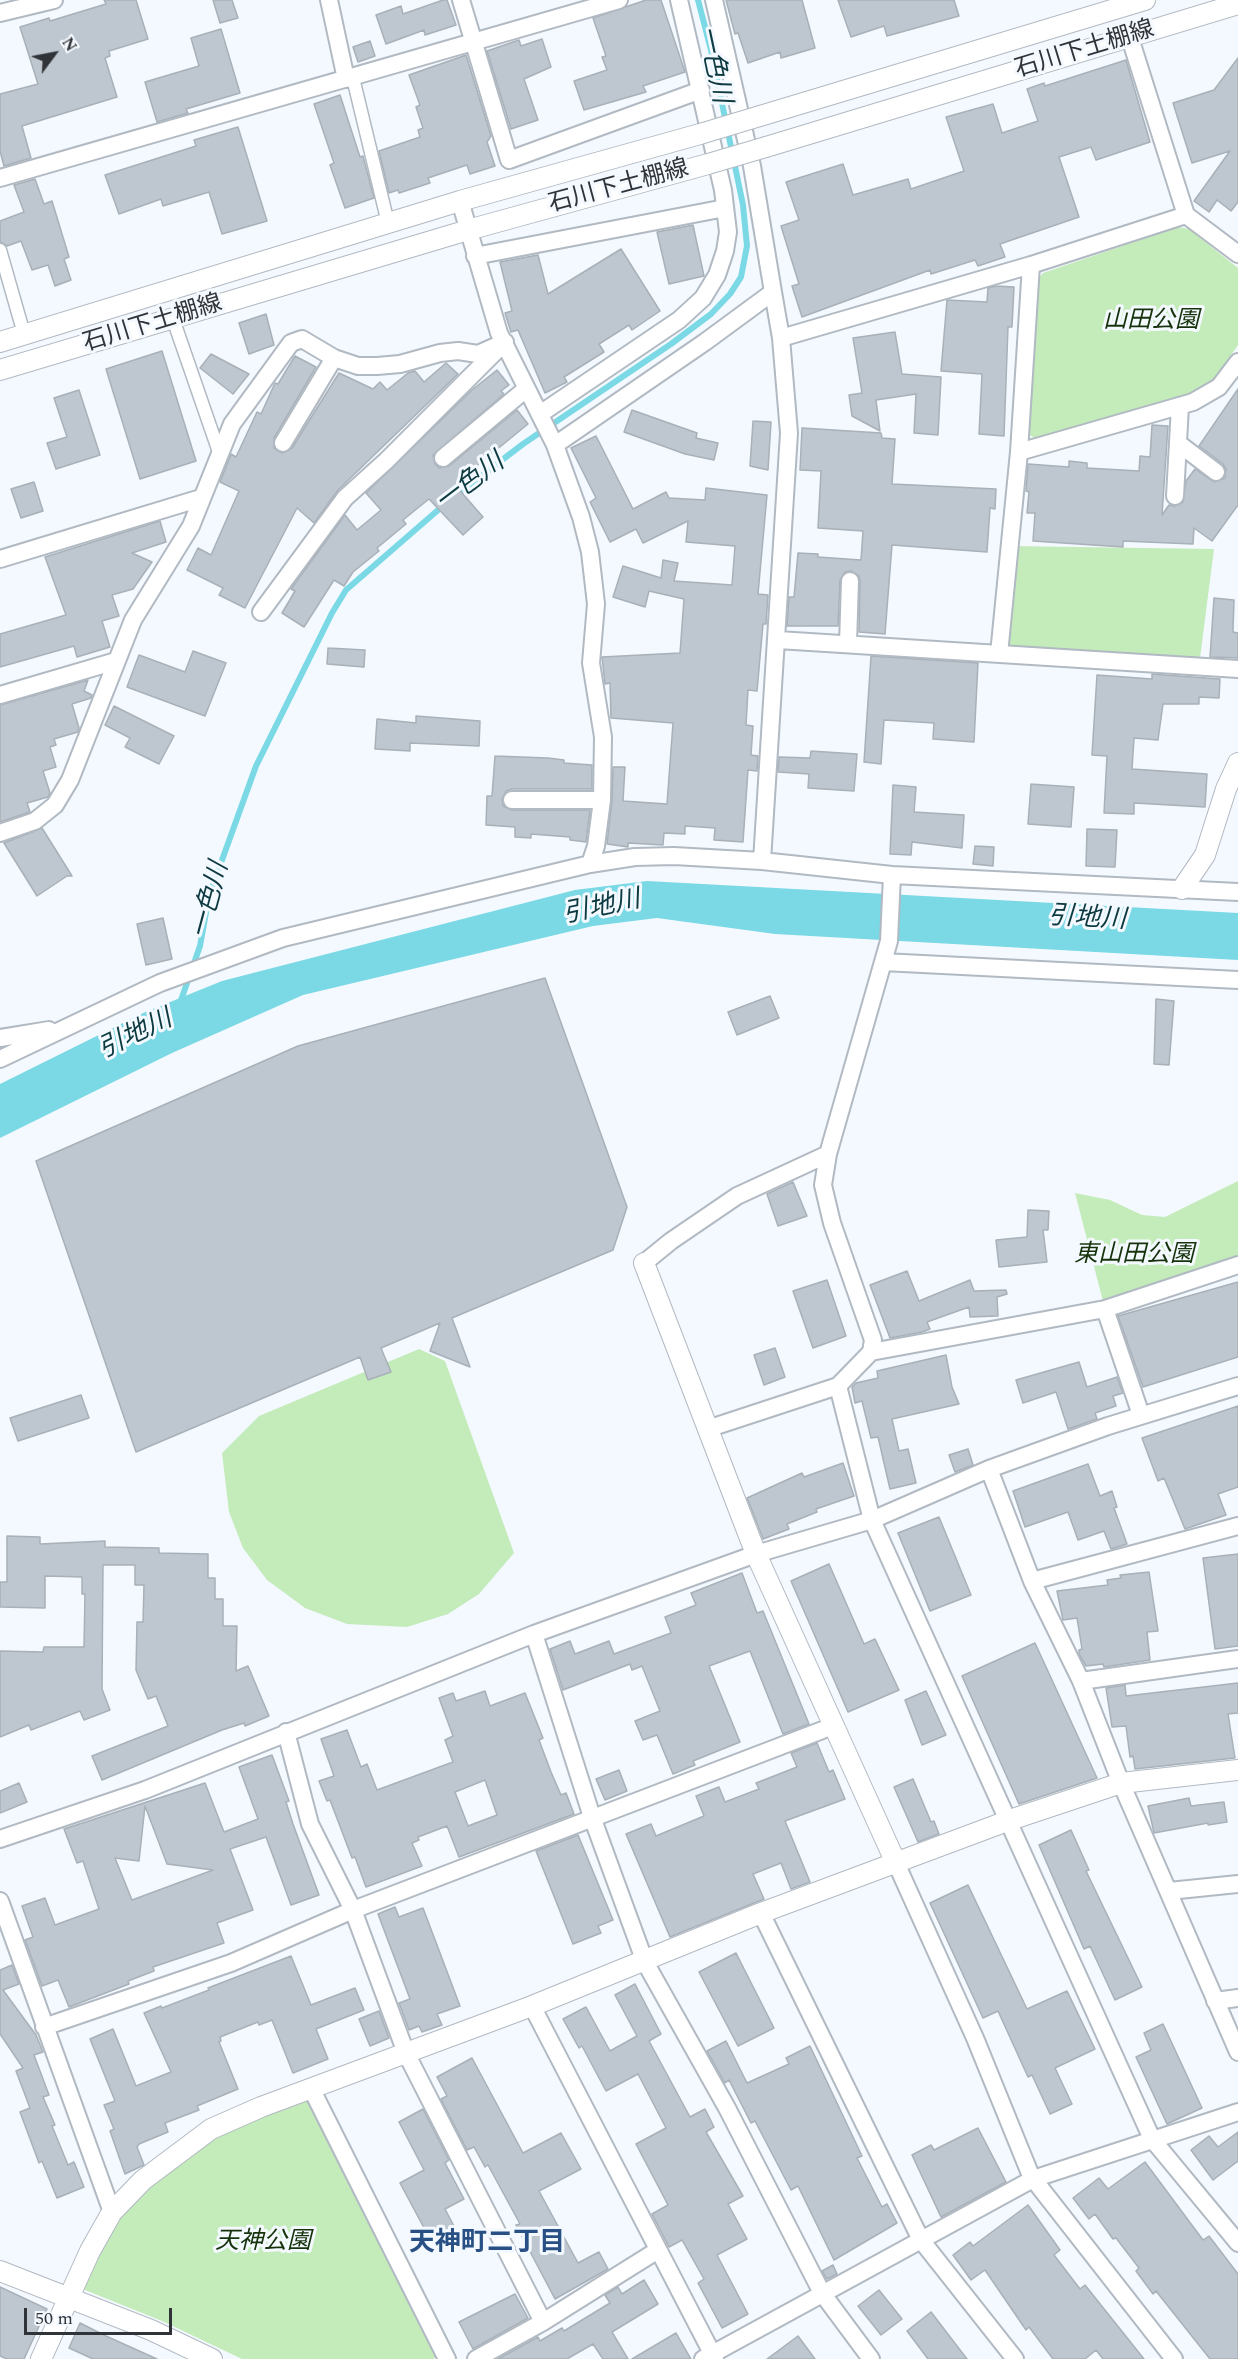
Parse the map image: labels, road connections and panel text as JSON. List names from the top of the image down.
{
  "streets": {
    "street": ["石川下土棚線"]
  },
  "districts": ["天神町二丁目"],
  "water": ["一色川", "引地川"],
  "parks": ["山田公園", "東山田公園", "天神公園"],
  "scale_bar": "50 m",
  "north": "top right"
}
